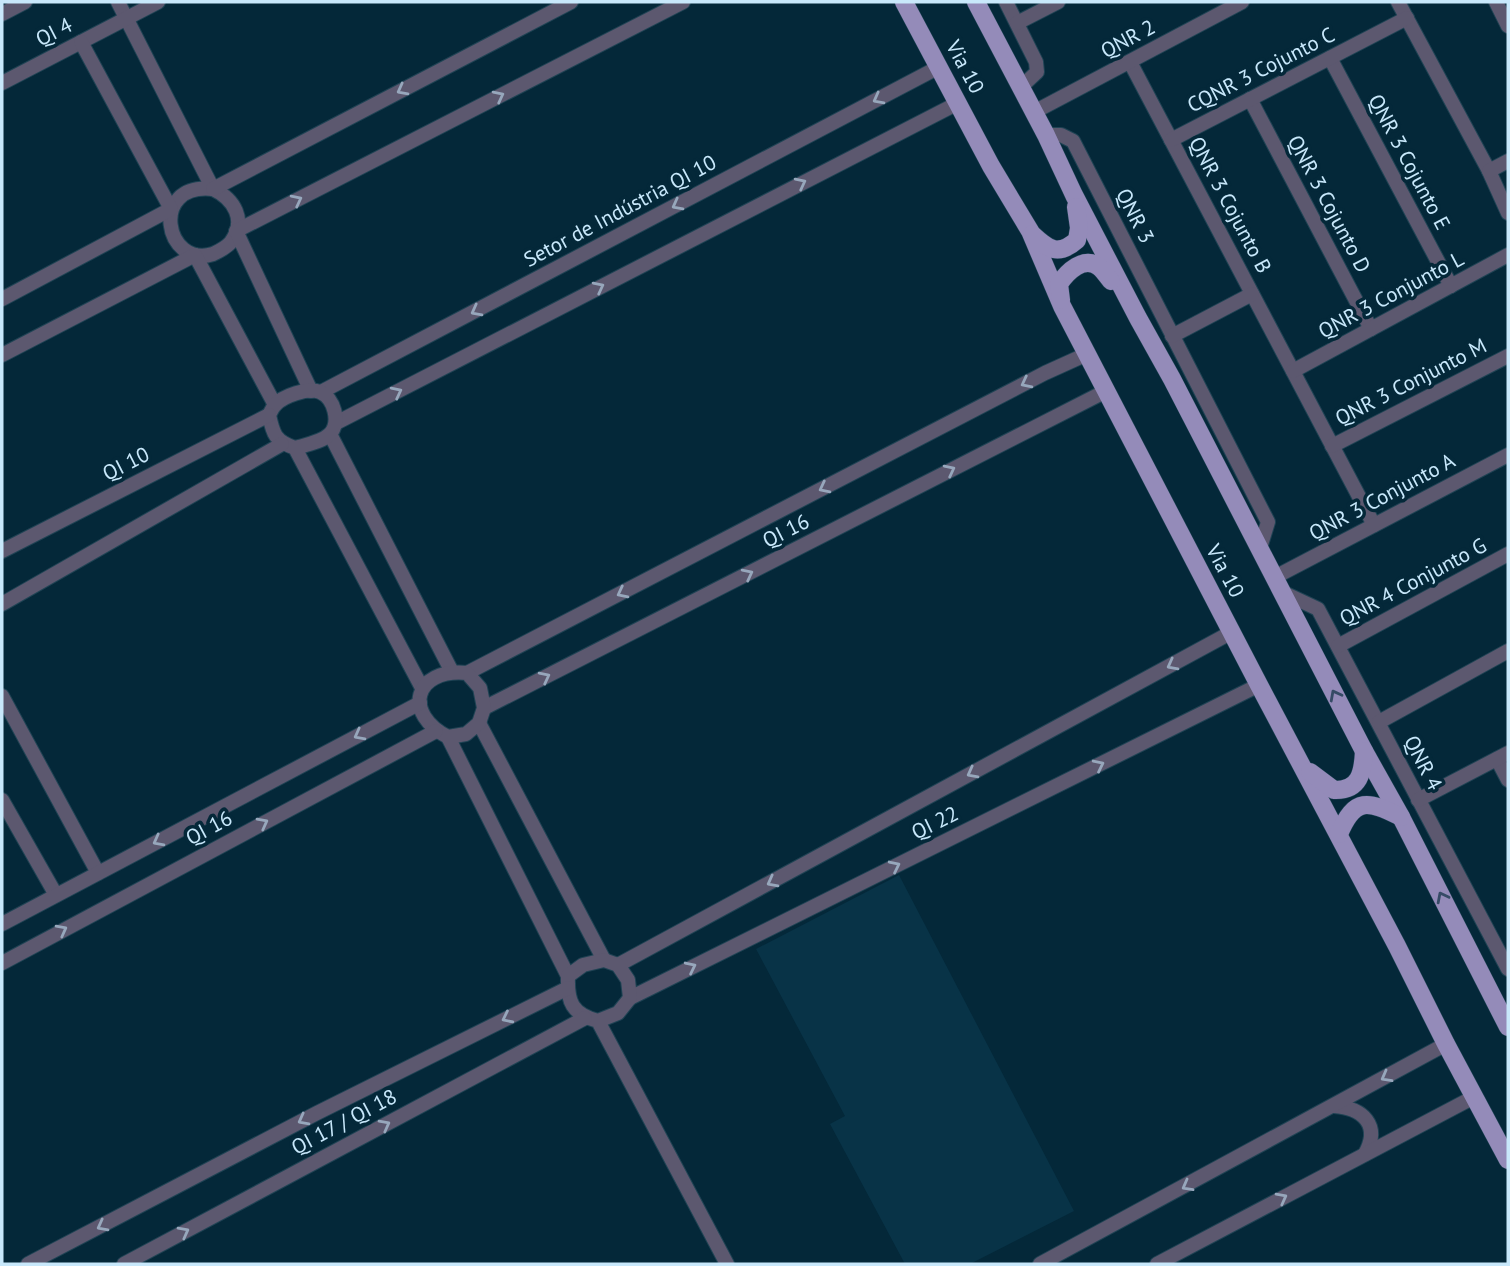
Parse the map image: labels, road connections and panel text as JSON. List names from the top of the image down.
{
  "streets": {
    "main road": ["Via 10"],
    "street": [
      "QI 4",
      "QNR 2",
      "CQNR 3 Cojunto C",
      "QNR 3 Cojunto E",
      "QNR 3 Cojunto D",
      "QNR 3 Cojunto B",
      "Setor de Indústria QI 10",
      "QNR 3",
      "QNR 3 Conjunto L",
      "QNR 3 Conjunto M",
      "QI 10",
      "QNR 3 Conjunto A",
      "QI 16",
      "QNR 4 Conjunto G",
      "QNR 4",
      "QI 22",
      "QI 17 / QI 18"
    ]
  },
  "crossings": [
    ["QNR 2", "Via 10"],
    ["QNR 2", "QNR 3 Cojunto B"],
    ["Via 10", "Setor de Indústria QI 10"],
    ["Via 10", "QNR 3"],
    ["Via 10", "QNR 3 Conjunto A"],
    ["Via 10", "QI 16"],
    ["Via 10", "QNR 4"],
    ["Via 10", "QI 22"],
    ["CQNR 3 Cojunto C", "QNR 3 Cojunto E"],
    ["CQNR 3 Cojunto C", "QNR 3 Cojunto D"],
    ["CQNR 3 Cojunto C", "QNR 3 Cojunto B"],
    ["QNR 3 Cojunto E", "QNR 3 Conjunto L"],
    ["QNR 3 Cojunto D", "QNR 3 Conjunto L"],
    ["QNR 3 Cojunto B", "QNR 3 Conjunto M"],
    ["Setor de Indústria QI 10", "QI 10"],
    ["QNR 3 Conjunto L", "QNR 3 Conjunto M"],
    ["QNR 3 Conjunto M", "QNR 3 Conjunto A"],
    ["QNR 3 Conjunto A", "QNR 4"],
    ["QNR 4 Conjunto G", "QNR 4"],
    ["QI 22", "QI 17 / QI 18"]
  ]
}
